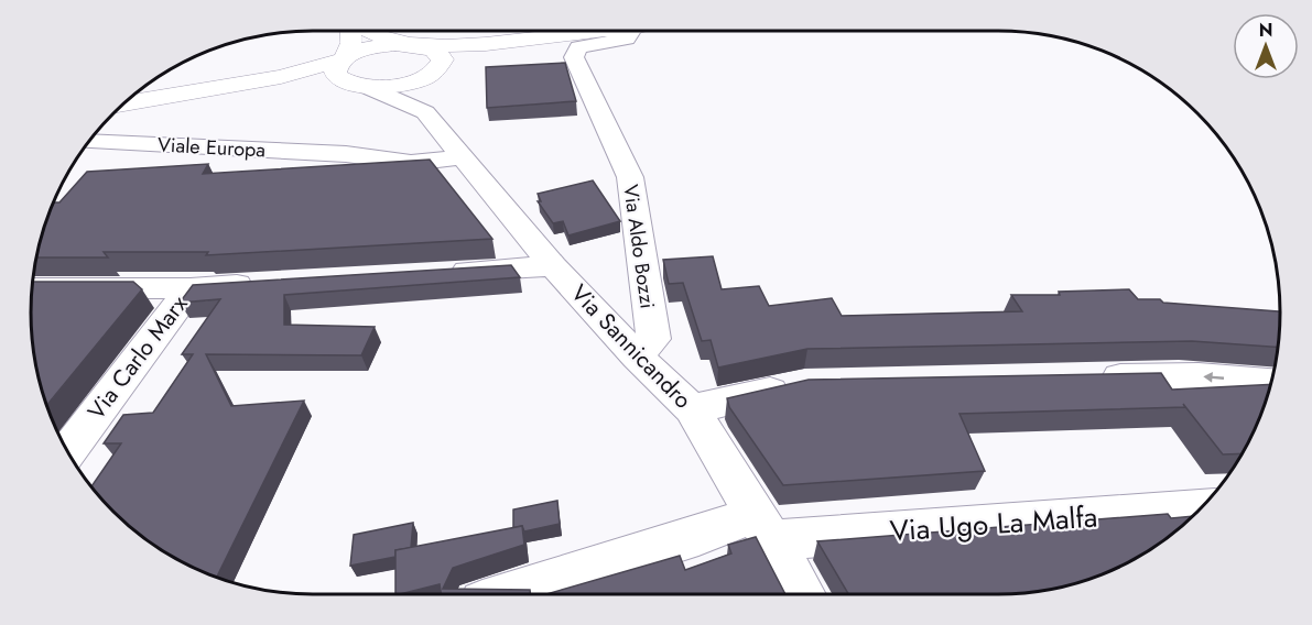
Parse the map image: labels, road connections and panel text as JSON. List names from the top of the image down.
{
  "streets": {
    "street": [
      "Viale Europa",
      "Via Aldo Bozzi",
      "Via Sannicandro",
      "Via Carlo Marx",
      "Via Ugo La Malfa"
    ]
  },
  "crossings": [
    ["Viale Europa", "Via Sannicandro"],
    ["Via Aldo Bozzi", "Via Sannicandro"],
    ["Via Sannicandro", "Via Ugo La Malfa"]
  ],
  "north": "top"
}
